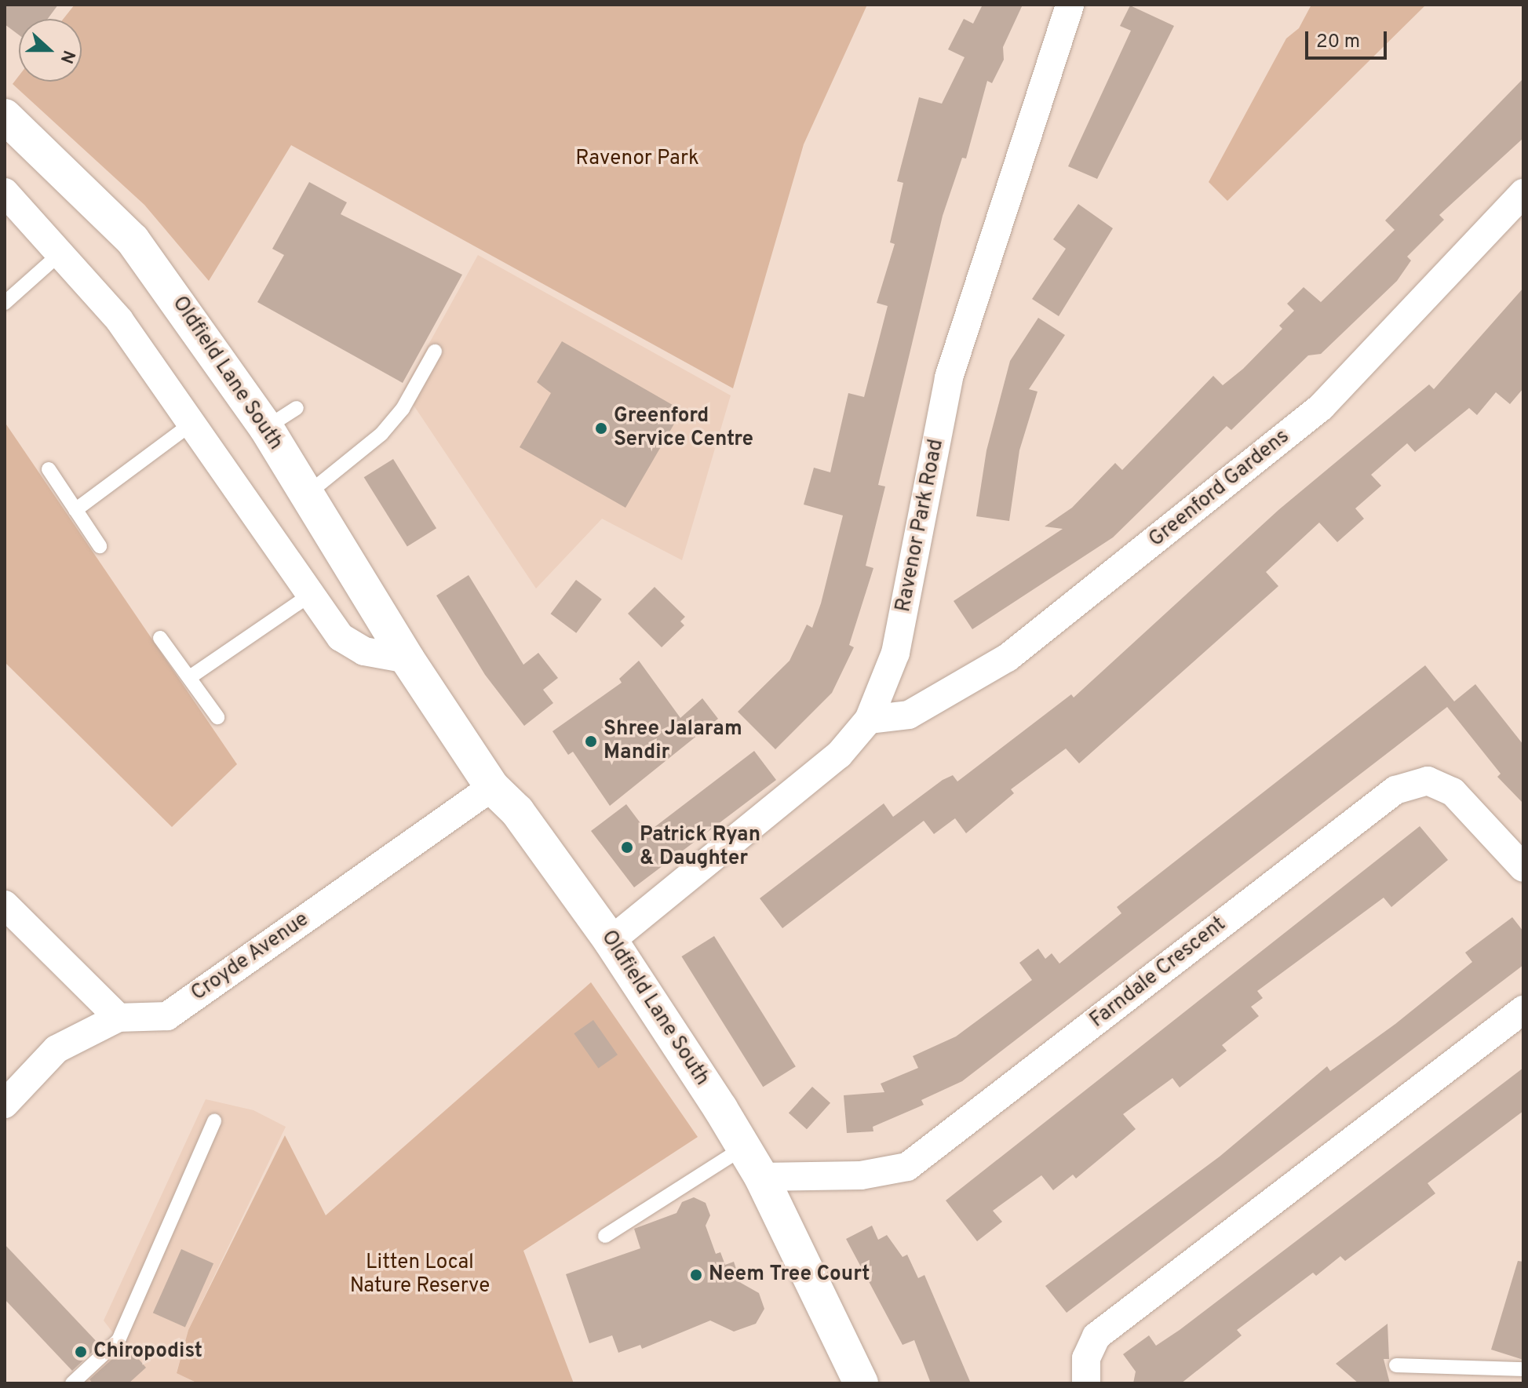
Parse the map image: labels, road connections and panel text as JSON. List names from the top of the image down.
{
  "streets": {
    "street": [
      "Oldfield Lane South",
      "Greenford Gardens",
      "Ravenor Park Road",
      "Croyde Avenue",
      "Farndale Crescent"
    ]
  },
  "crossings": [
    ["Oldfield Lane South", "Ravenor Park Road"],
    ["Oldfield Lane South", "Croyde Avenue"],
    ["Oldfield Lane South", "Farndale Crescent"],
    ["Greenford Gardens", "Ravenor Park Road"]
  ],
  "parks": ["Ravenor Park", "Litten Local Nature Reserve"],
  "places": [
    "Greenford Service Centre",
    "Shree Jalaram Mandir",
    "Patrick Ryan & Daughter",
    "Neem Tree Court",
    "Chiropodist"
  ],
  "scale_bar": "20 m",
  "north": "right"
}
